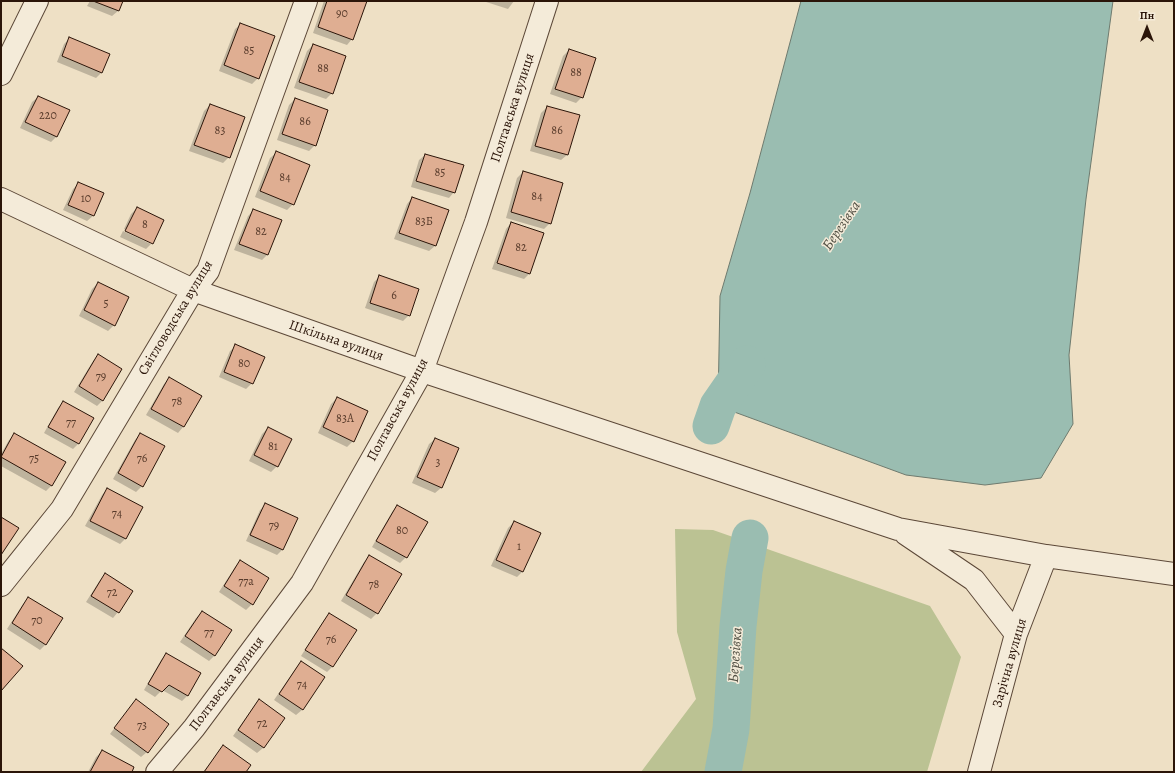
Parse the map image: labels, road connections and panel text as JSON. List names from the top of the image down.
{
  "streets": {
    "street": [
      "Полтавська вулиця",
      "Світловодська вулиця",
      "Шкільна вулиця",
      "Зарічна вулиця"
    ]
  },
  "crossings": [
    ["Полтавська вулиця", "Шкільна вулиця"],
    ["Світловодська вулиця", "Шкільна вулиця"]
  ],
  "water": ["Березівка"],
  "house_numbers": [
    "90",
    "85",
    "88",
    "88",
    "220",
    "86",
    "83",
    "86",
    "85",
    "84",
    "84",
    "10",
    "83Б",
    "8",
    "82",
    "82",
    "6",
    "5",
    "80",
    "79",
    "78",
    "83А",
    "77",
    "81",
    "75",
    "76",
    "3",
    "74",
    "79",
    "80",
    "1",
    "77а",
    "78",
    "72",
    "70",
    "77",
    "76",
    "74",
    "72",
    "73"
  ],
  "north": "top"
}
